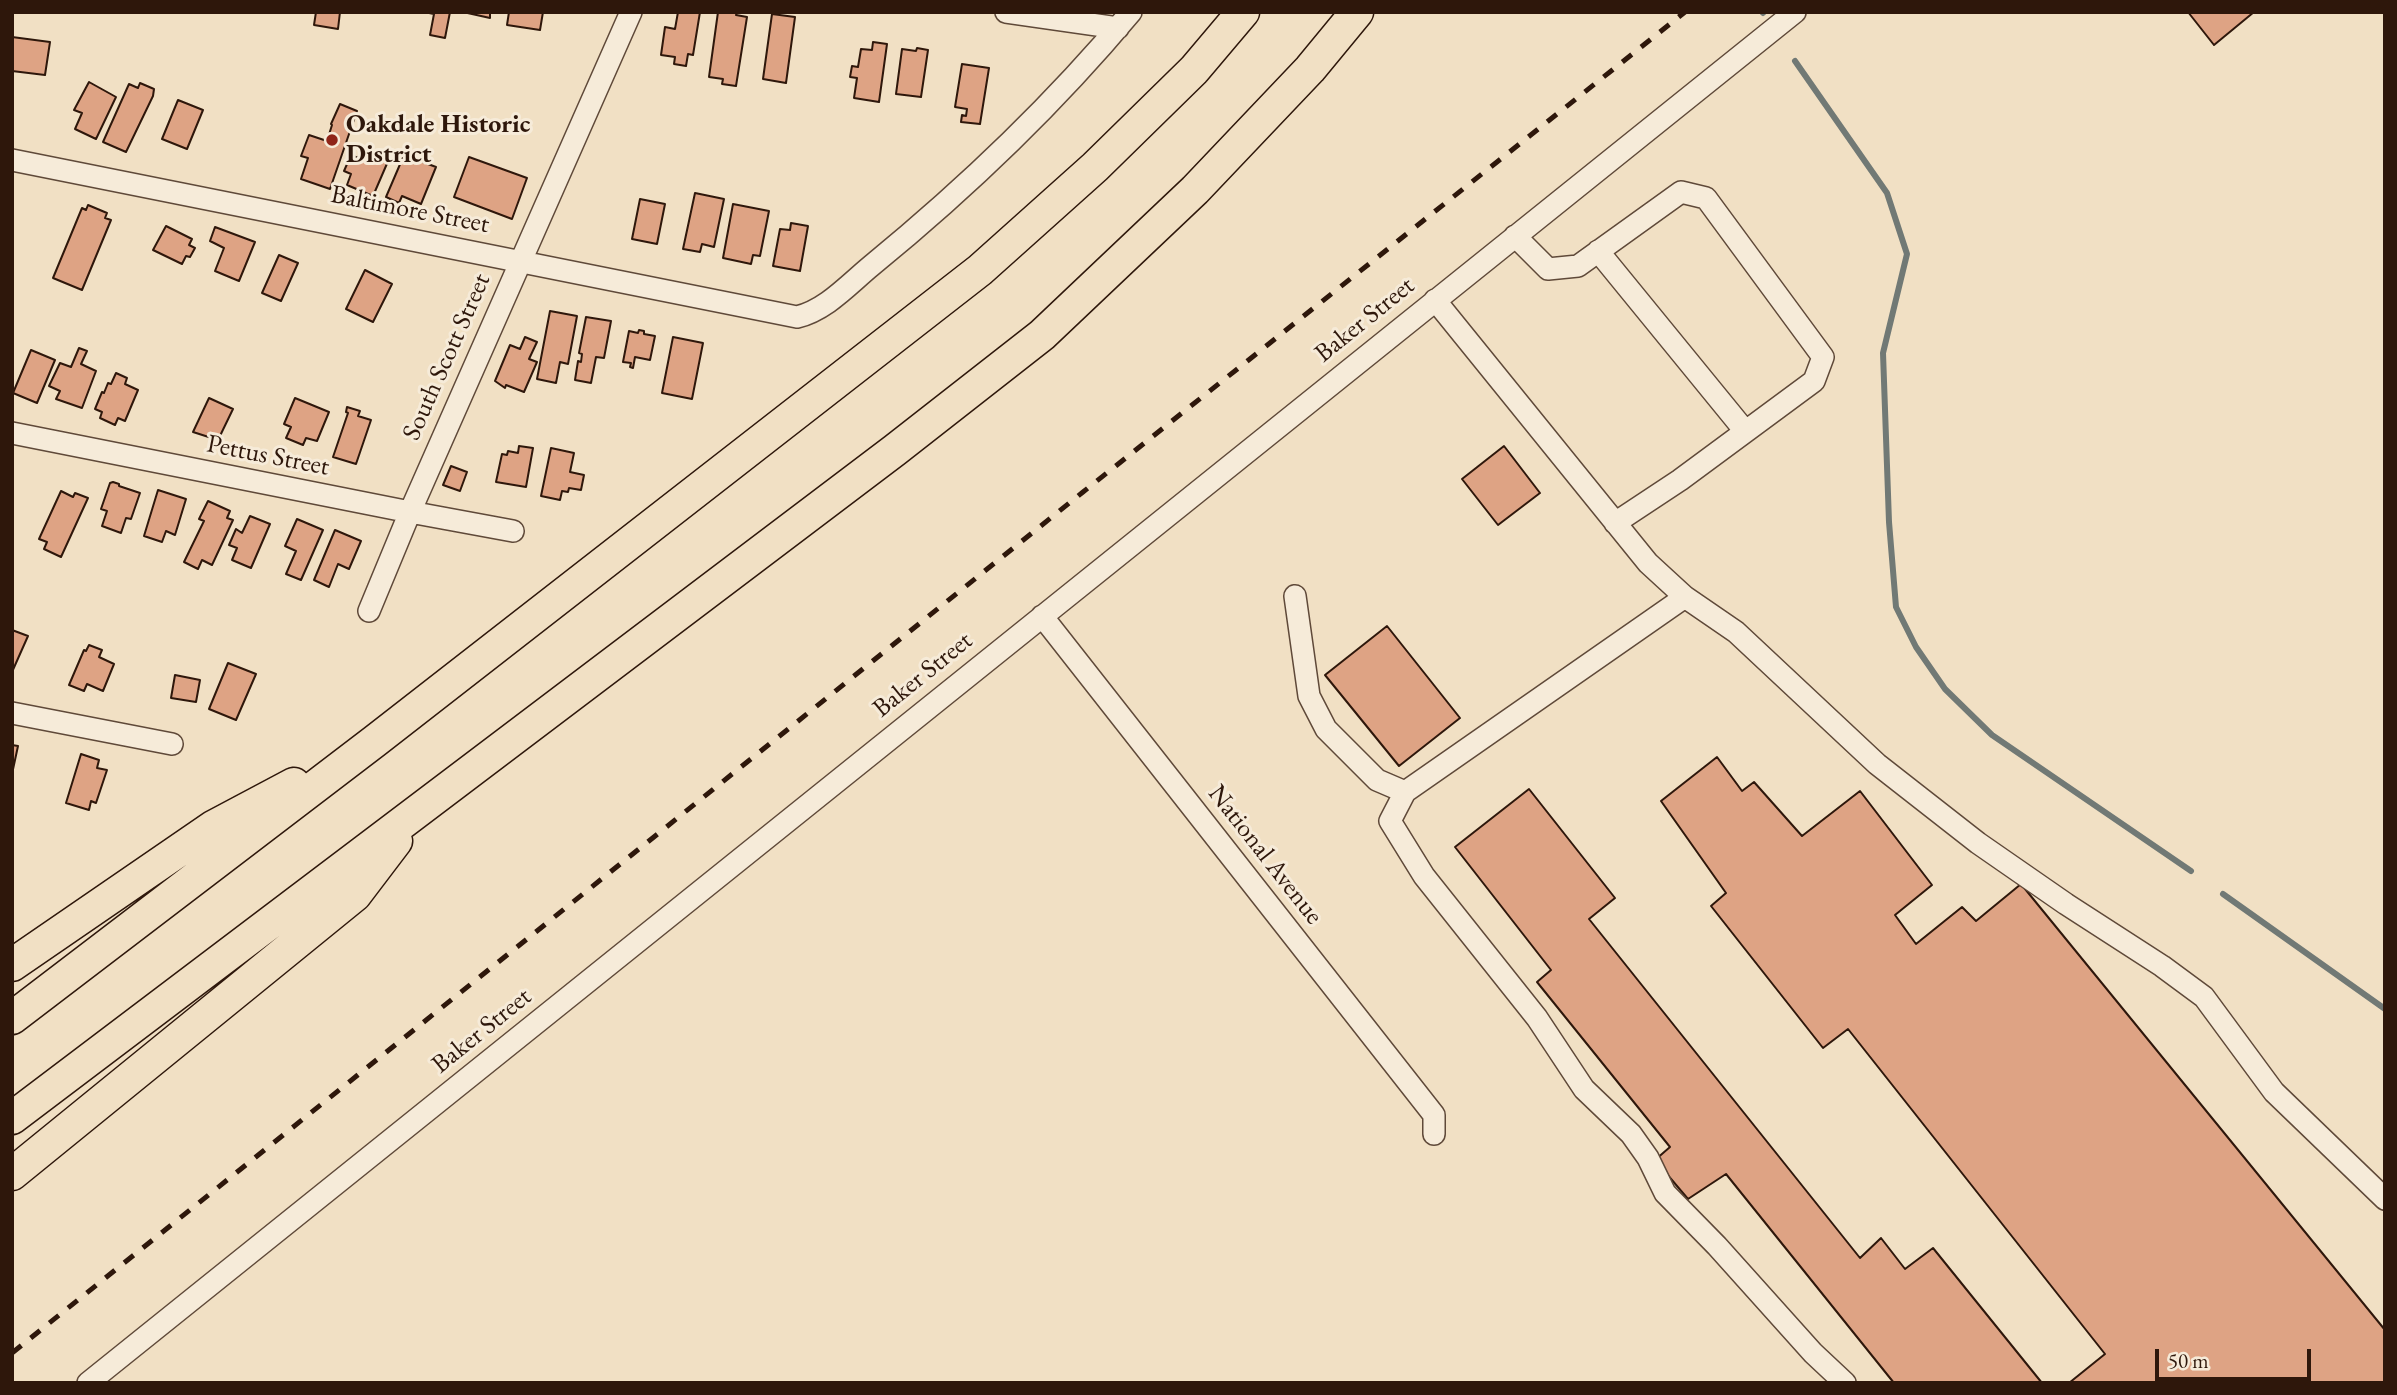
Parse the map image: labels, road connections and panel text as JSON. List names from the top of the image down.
{
  "streets": {
    "street": [
      "Baltimore Street",
      "Baker Street",
      "South Scott Street",
      "Pettus Street",
      "National Avenue"
    ]
  },
  "crossings": [
    ["Baltimore Street", "South Scott Street"],
    ["Baker Street", "National Avenue"],
    ["South Scott Street", "Pettus Street"]
  ],
  "places": ["Oakdale Historic District"],
  "scale_bar": "50 m"
}
